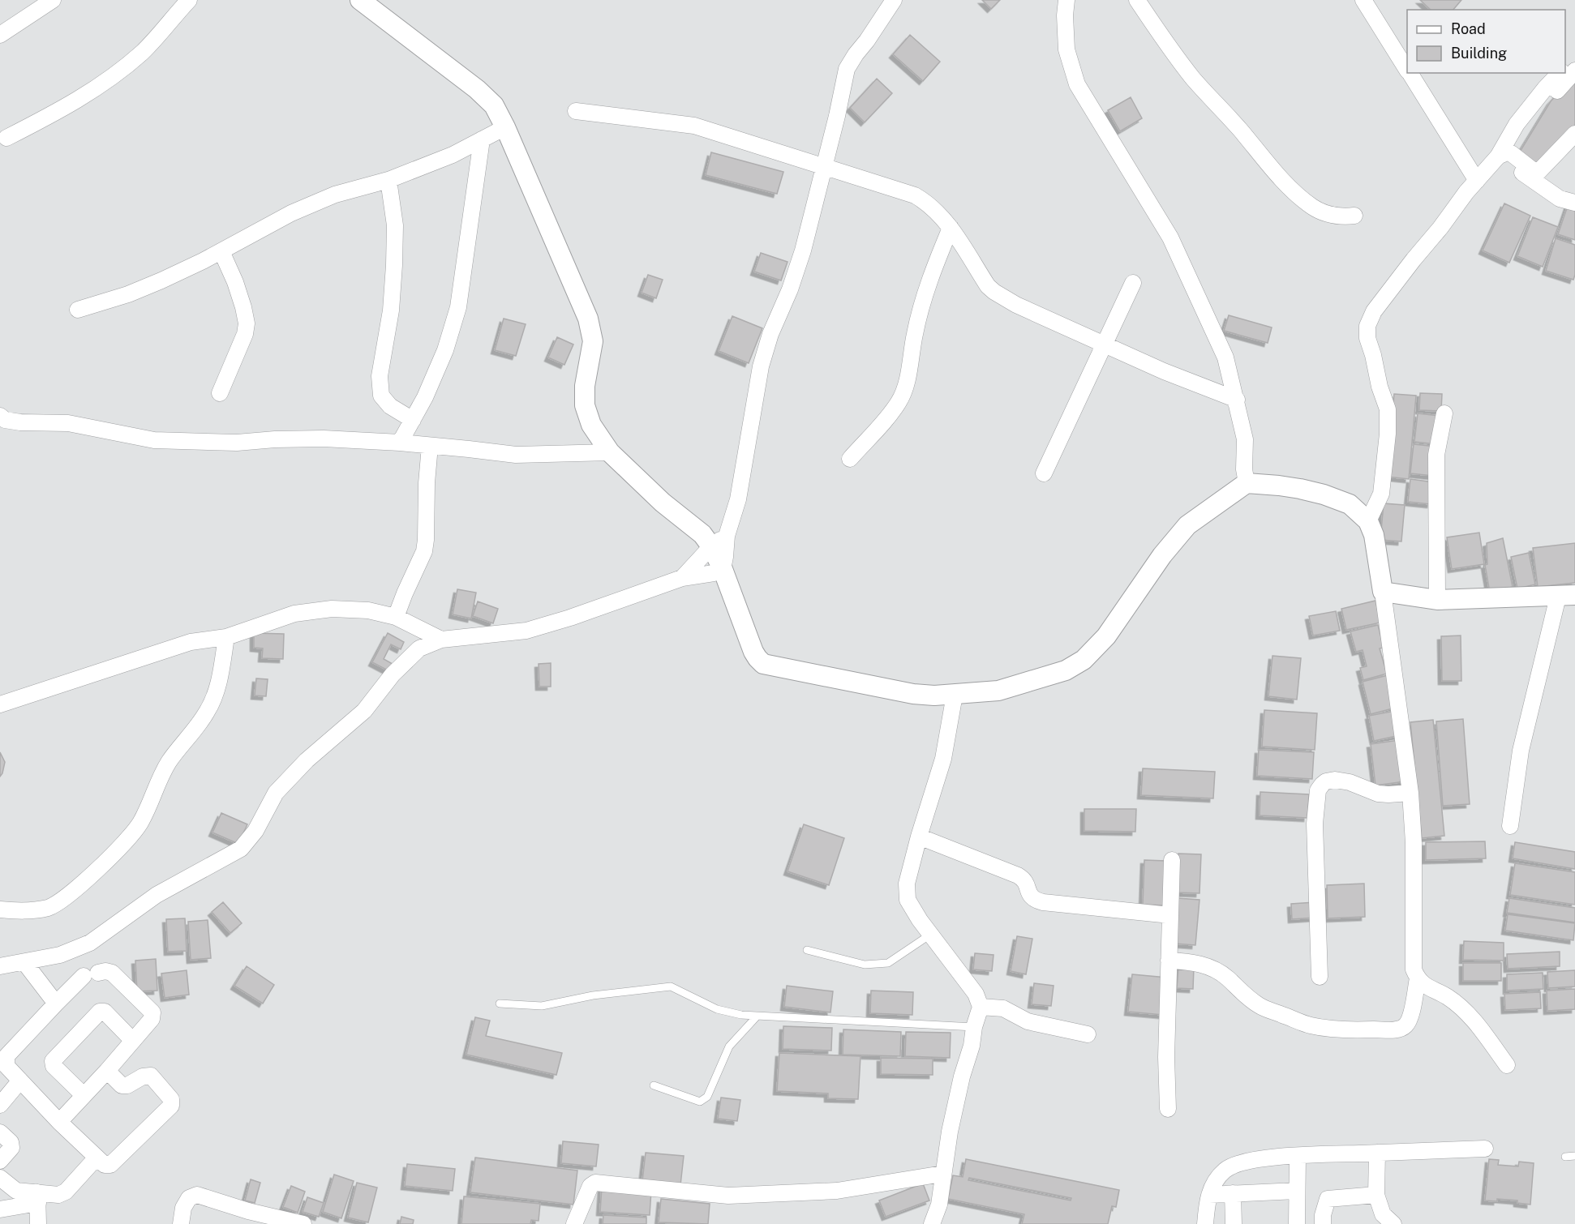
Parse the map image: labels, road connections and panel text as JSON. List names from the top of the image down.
{
  "legend": ["Road", "Building"]
}
